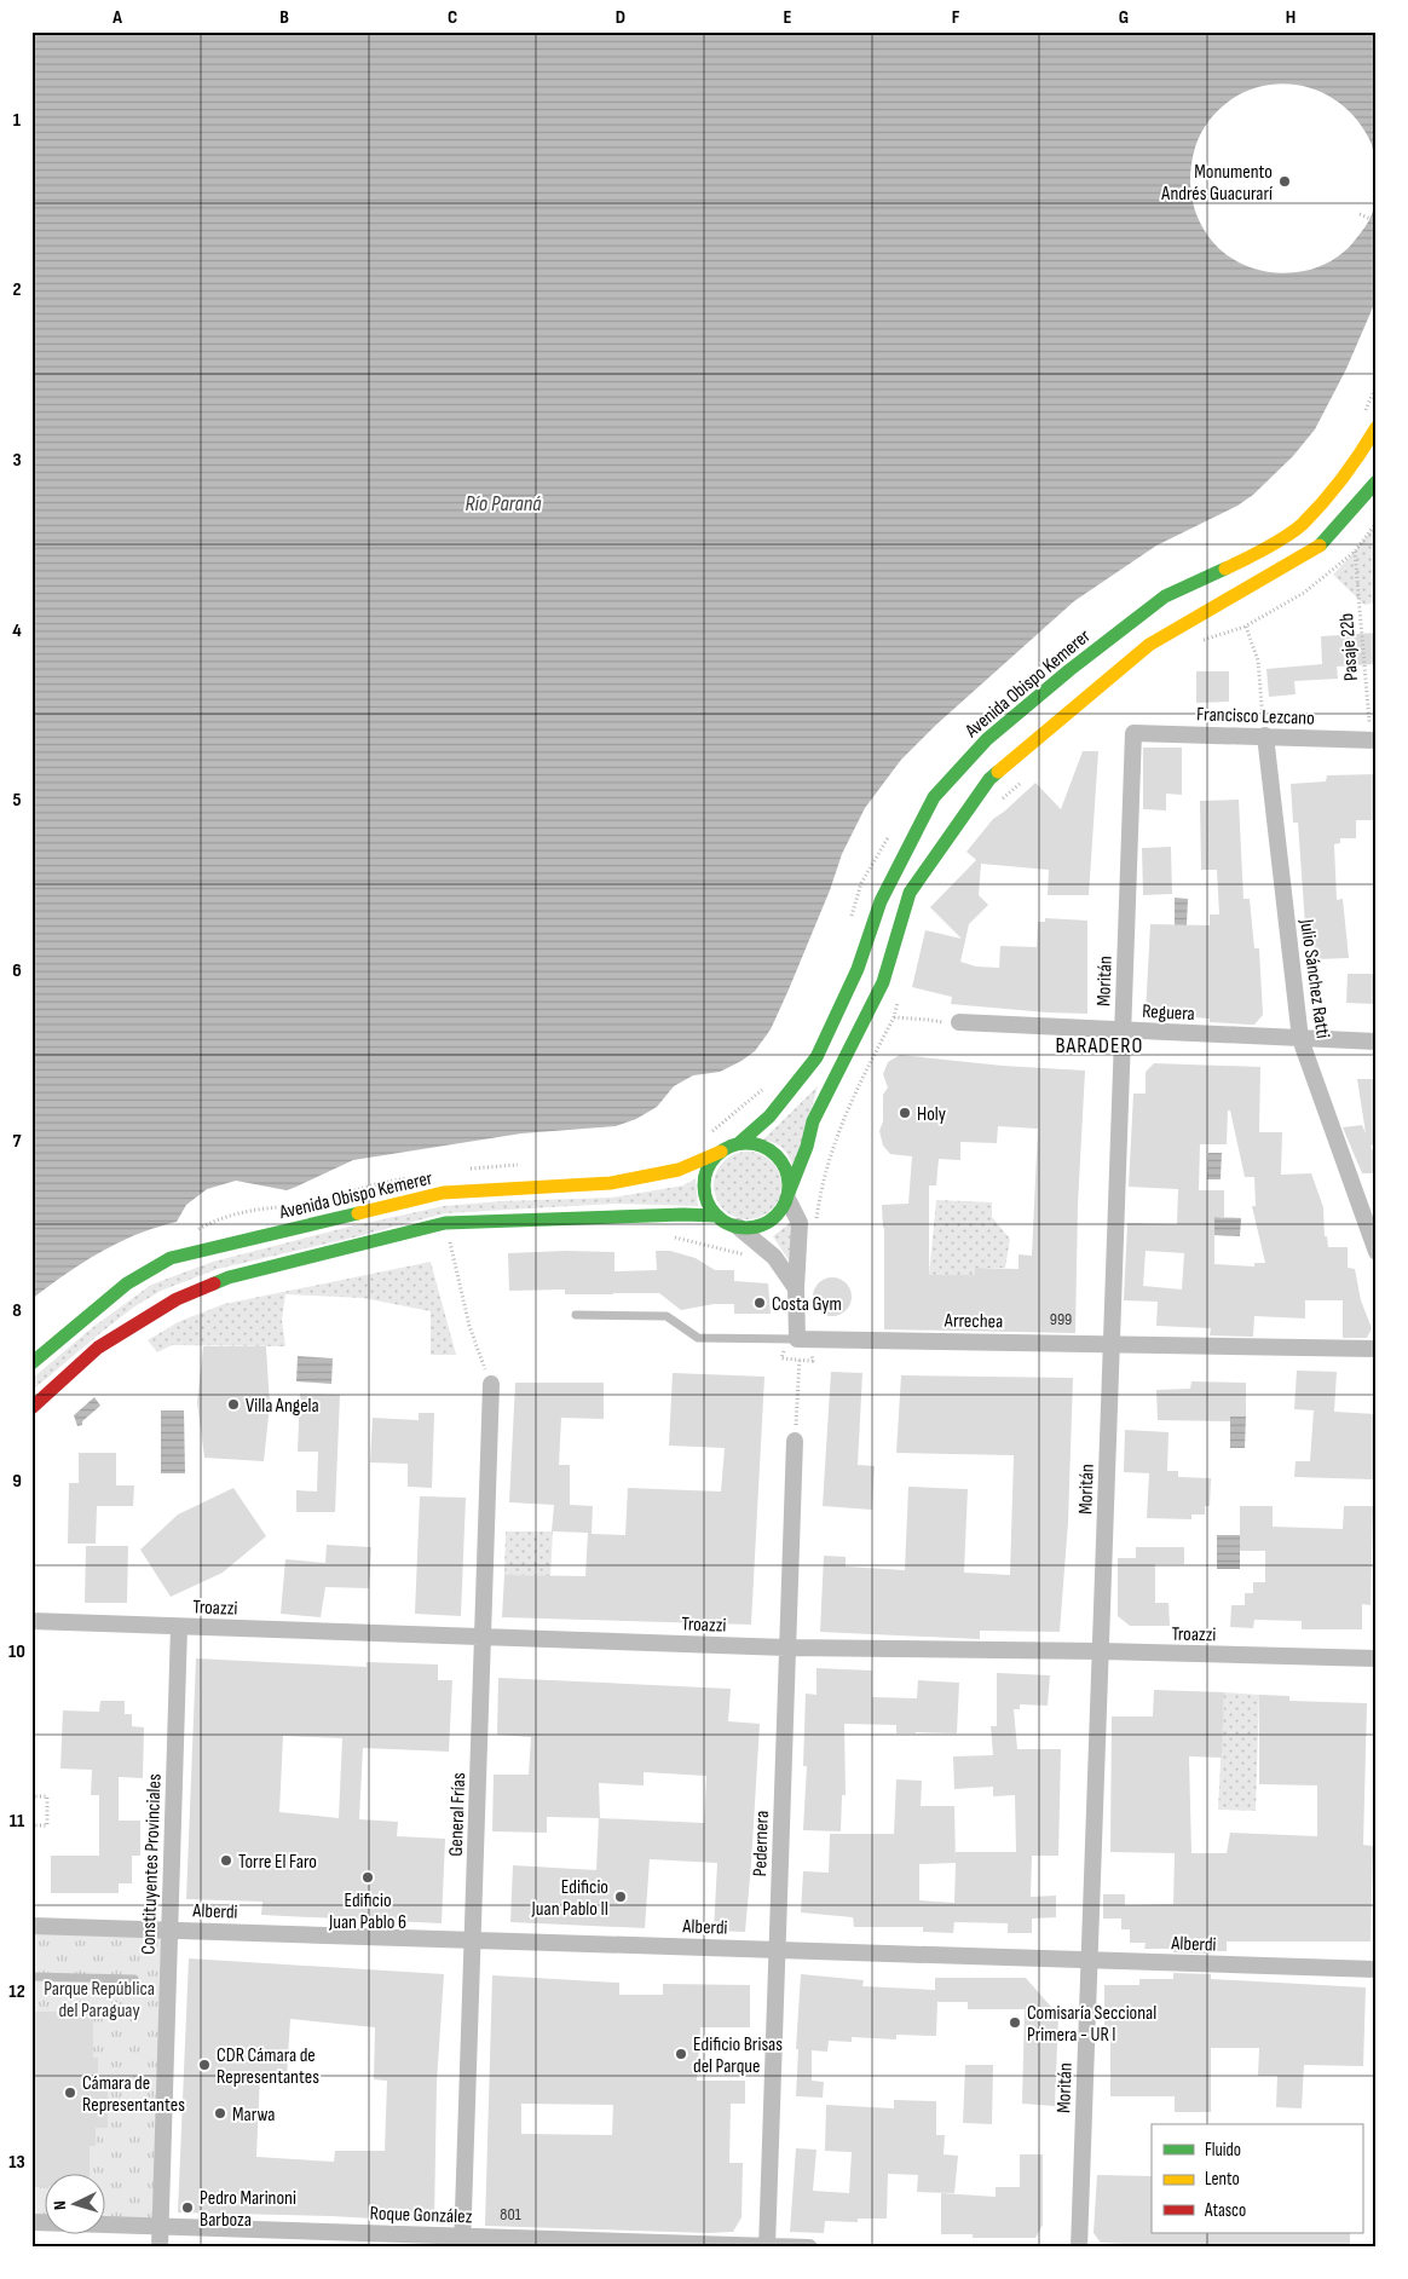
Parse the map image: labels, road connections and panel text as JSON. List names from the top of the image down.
{
  "streets": {
    "main road": ["Avenida Obispo Kemerer"],
    "street": [
      "Francisco Lezcano",
      "Julio Sánchez Ratti",
      "Moritán",
      "Reguera",
      "Arrechea",
      "Troazzi",
      "General Frías",
      "Pedernera",
      "Constituyentes Provinciales",
      "Alberdi",
      "Roque González"
    ],
    "path": ["Pasaje 22b"]
  },
  "crossings": [
    ["Pasaje 22b", "Francisco Lezcano"],
    ["Francisco Lezcano", "Julio Sánchez Ratti"],
    ["Francisco Lezcano", "Moritán"],
    ["Julio Sánchez Ratti", "Reguera"],
    ["Moritán", "Reguera"],
    ["Moritán", "Arrechea"],
    ["Moritán", "Troazzi"],
    ["Moritán", "Alberdi"],
    ["Troazzi", "General Frías"],
    ["Troazzi", "Pedernera"],
    ["Troazzi", "Constituyentes Provinciales"],
    ["General Frías", "Alberdi"],
    ["General Frías", "Roque González"],
    ["Pedernera", "Alberdi"],
    ["Pedernera", "Roque González"],
    ["Constituyentes Provinciales", "Alberdi"],
    ["Constituyentes Provinciales", "Roque González"]
  ],
  "districts": ["BARADERO"],
  "water": ["Río Paraná"],
  "parks": ["Parque República del Paraguay"],
  "places": [
    "Monumento Andrés Guacurarí",
    "Holy",
    "Costa Gym",
    "Villa Angela",
    "Torre El Faro",
    "Edificio Juan Pablo 6",
    "Edificio Juan Pablo II",
    "Comisaría Seccional Primera - UR I",
    "Edificio Brisas del Parque",
    "CDR Cámara de Representantes",
    "Cámara de Representantes",
    "Marwa",
    "Pedro Marinoni Barboza"
  ],
  "house_numbers": ["999", "801"],
  "legend": ["Fluido", "Lento", "Atasco"],
  "north": "left",
  "grid": {
    "columns": [
      "A",
      "B",
      "C",
      "D",
      "E",
      "F",
      "G",
      "H"
    ],
    "rows": [
      "1",
      "2",
      "3",
      "4",
      "5",
      "6",
      "7",
      "8",
      "9",
      "10",
      "11",
      "12",
      "13"
    ]
  }
}
